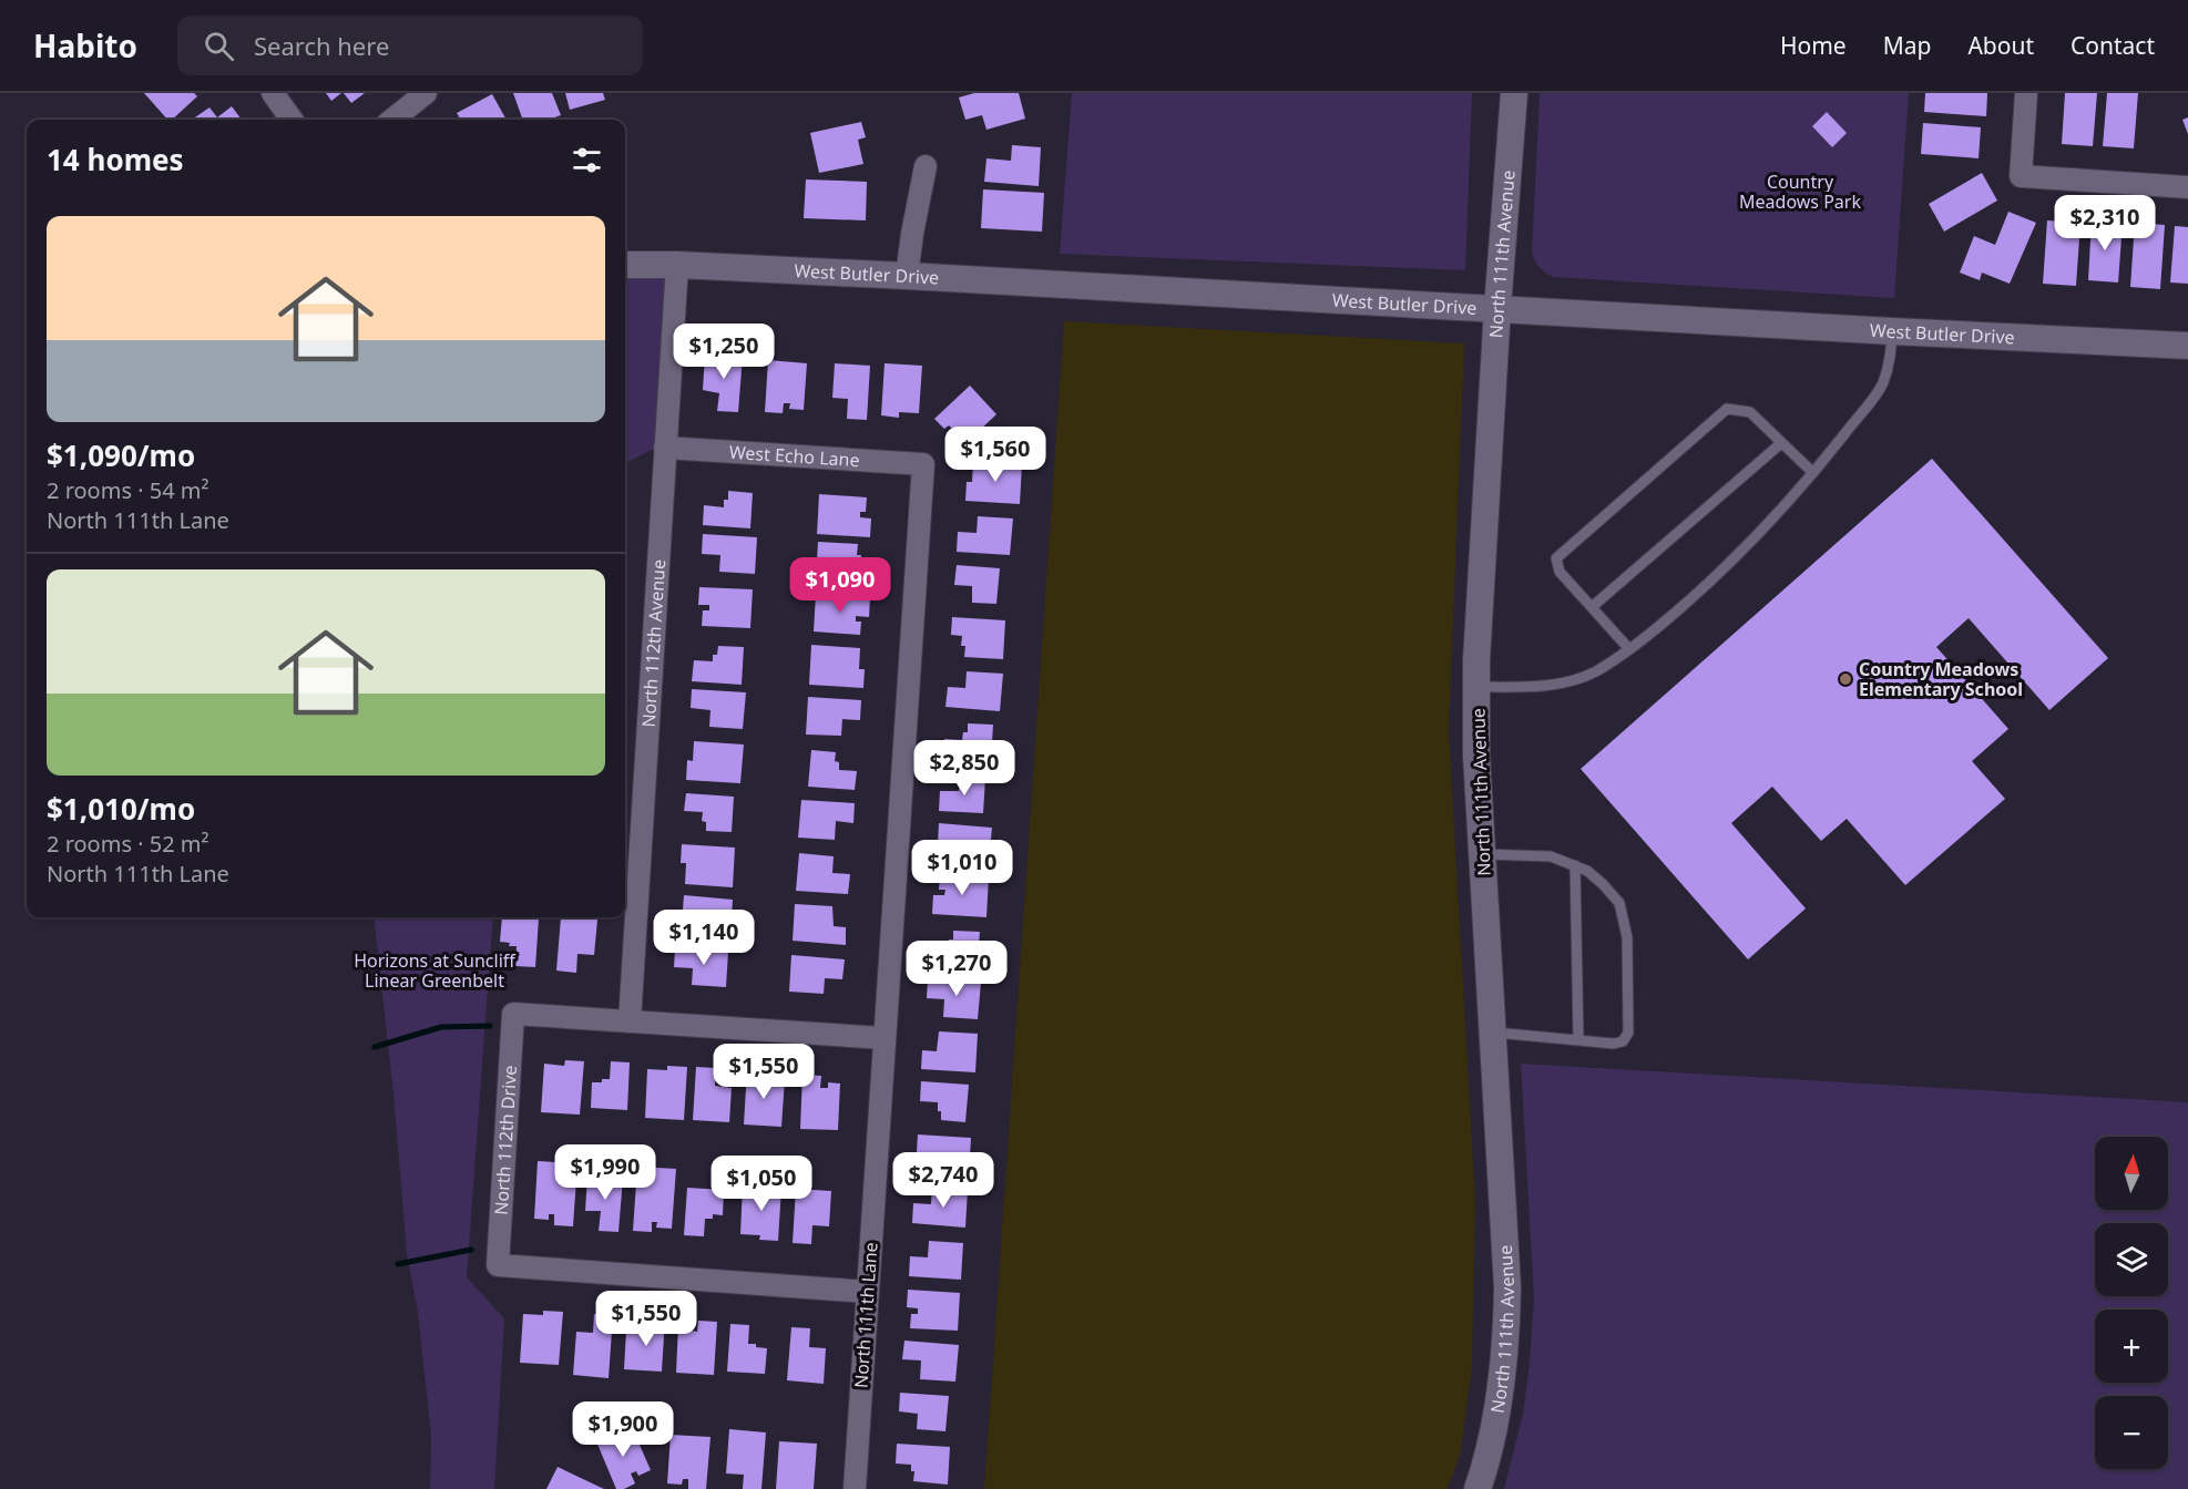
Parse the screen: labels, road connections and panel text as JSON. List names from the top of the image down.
{
  "streets": {
    "street": [
      "North 111th Avenue",
      "West Butler Drive",
      "West Echo Lane",
      "North 112th Avenue",
      "North 112th Drive",
      "North 111th Lane"
    ]
  },
  "crossings": [
    ["North 111th Avenue", "West Butler Drive"],
    ["West Butler Drive", "North 112th Avenue"],
    ["West Echo Lane", "North 112th Avenue"],
    ["West Echo Lane", "North 111th Lane"],
    ["North 112th Avenue", "North 112th Drive"],
    ["North 112th Drive", "North 111th Lane"]
  ],
  "parks": ["Country Meadows Park", "Horizons at Suncliff Linear Greenbelt"],
  "places": ["Country Meadows Elementary School"],
  "north": "top",
  "page": {
    "header": "Habito",
    "search": "Search here",
    "nav": [
      "Home",
      "Map",
      "About",
      "Contact"
    ],
    "heading": "14 homes",
    "price": [
      "$2,310",
      "$1,250",
      "$1,560",
      "$1,090",
      "$2,850",
      "$1,010",
      "$1,140",
      "$1,270",
      "$1,550",
      "$1,990",
      "$2,740",
      "$1,050",
      "$1,550",
      "$1,900"
    ],
    "list": [
      {
        "name": "$1,090/mo",
        "note": "2 rooms · 54 m² · North 111th Lane"
      },
      {
        "name": "$1,010/mo",
        "note": "2 rooms · 52 m² · North 111th Lane"
      }
    ],
    "map_buttons": ["+", "−"]
  }
}
